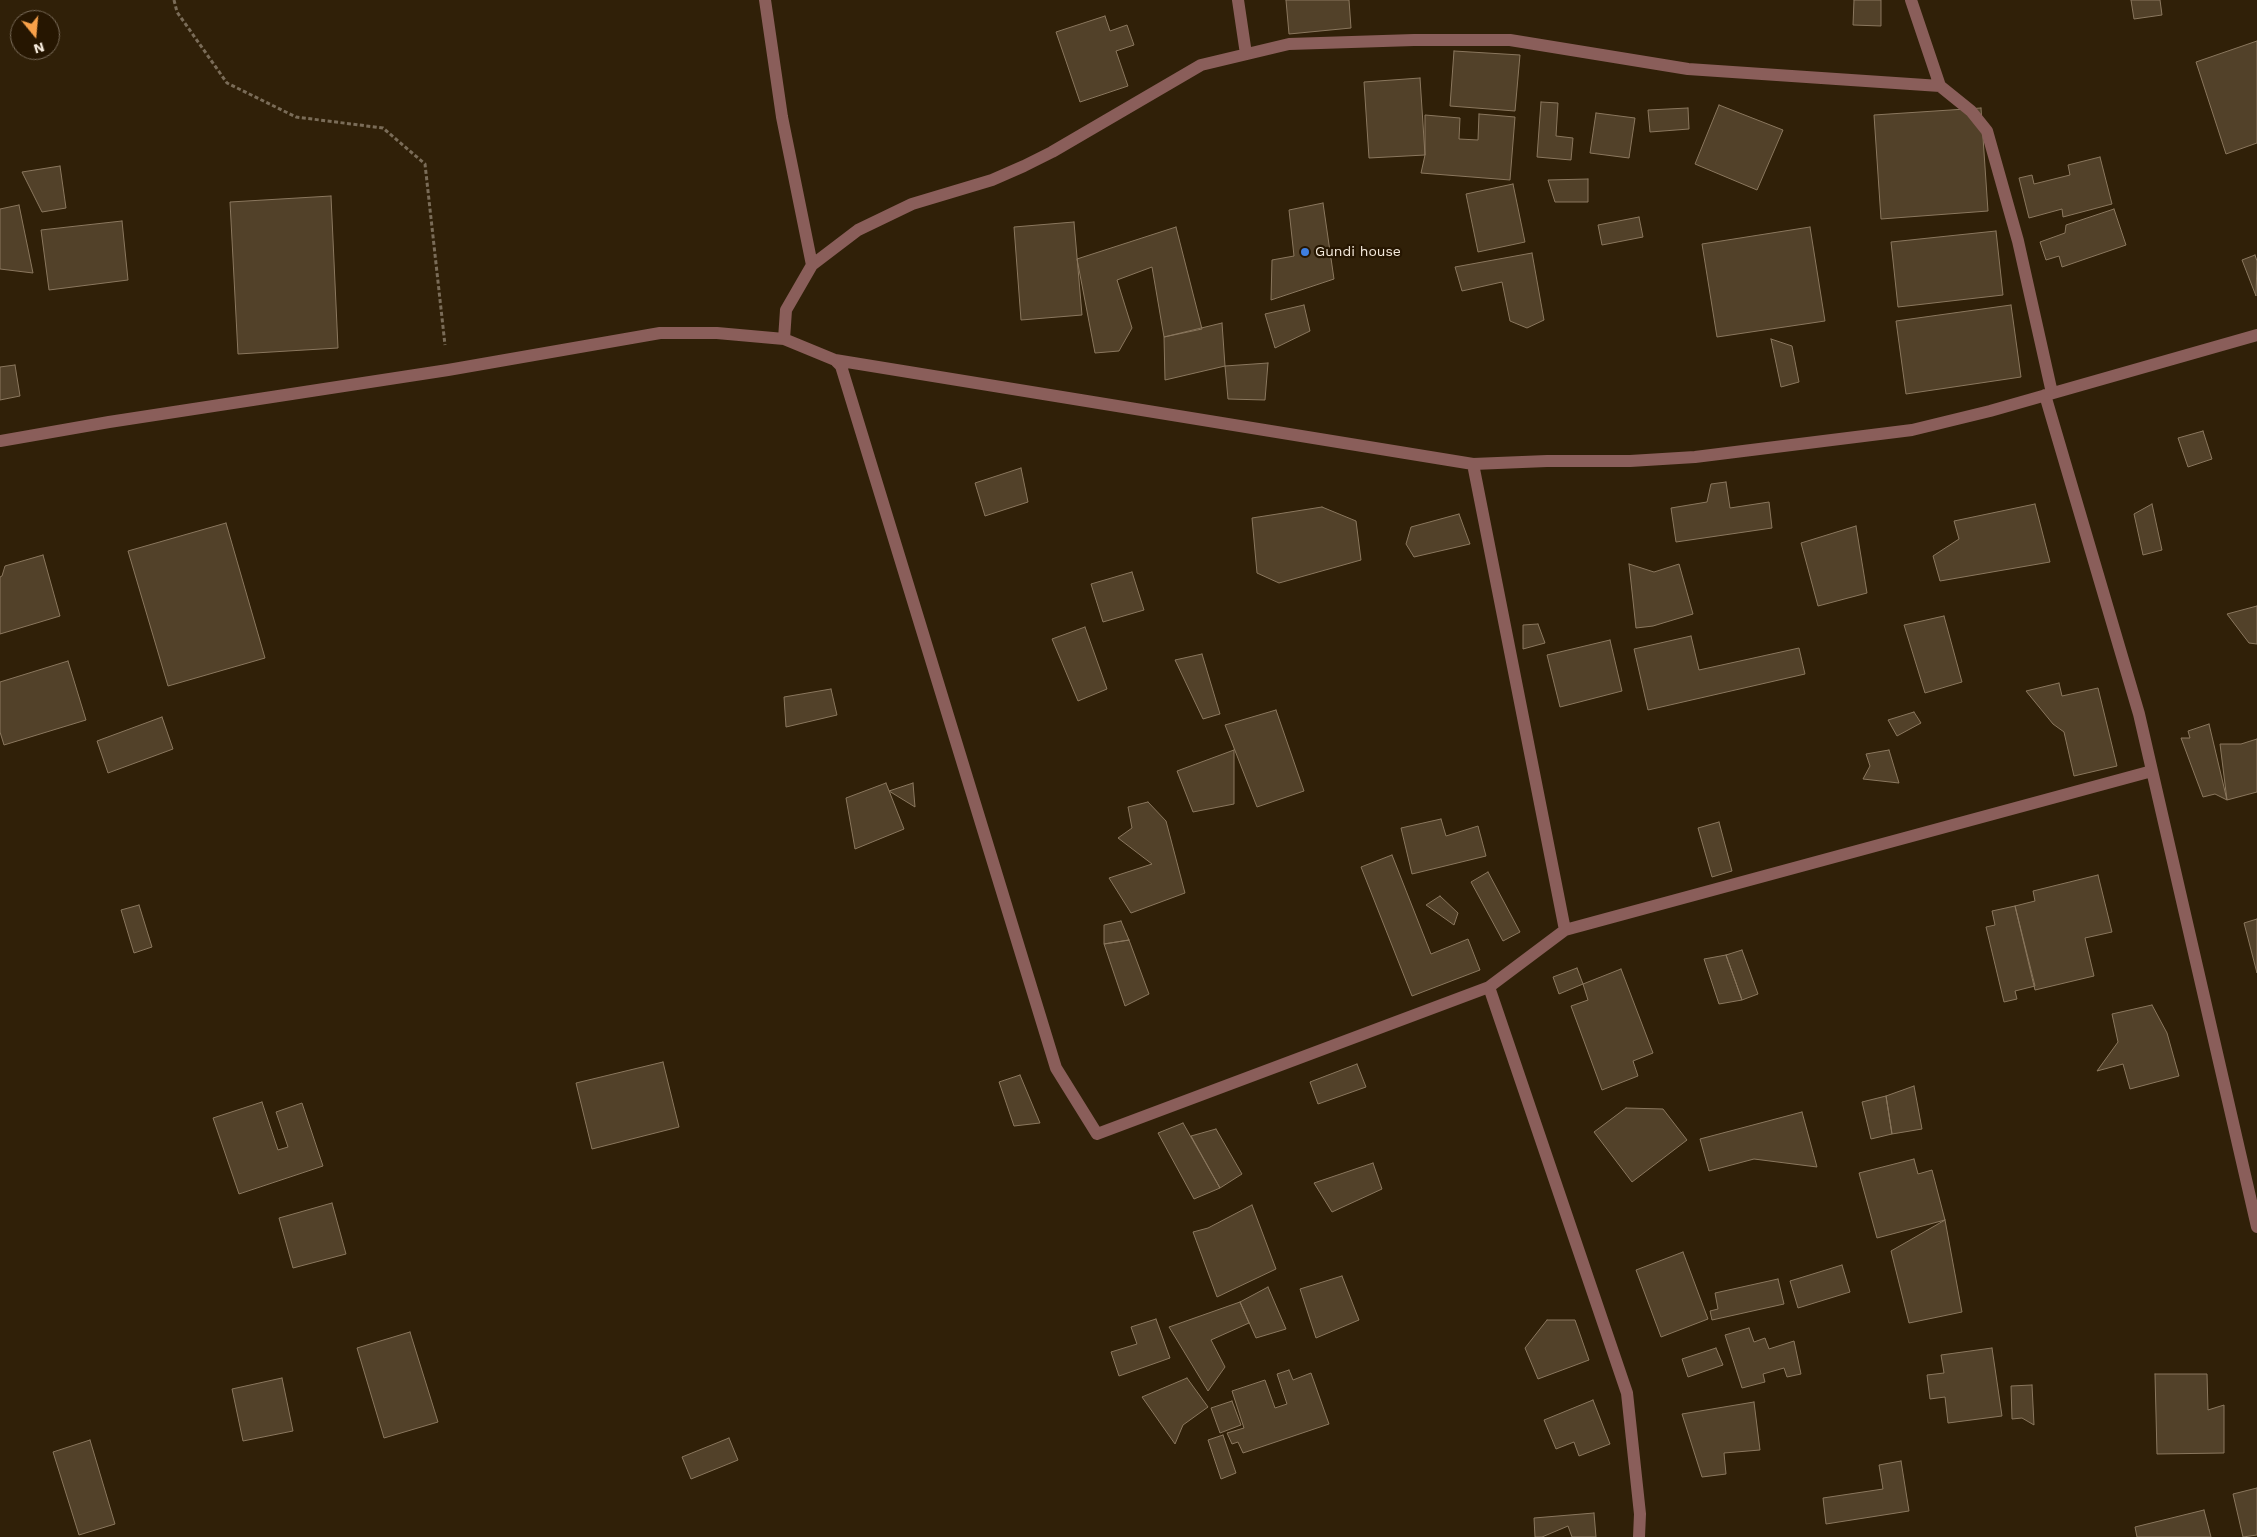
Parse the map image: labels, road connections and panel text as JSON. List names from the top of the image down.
{
  "places": ["Gundi house"],
  "north": "bottom"
}
